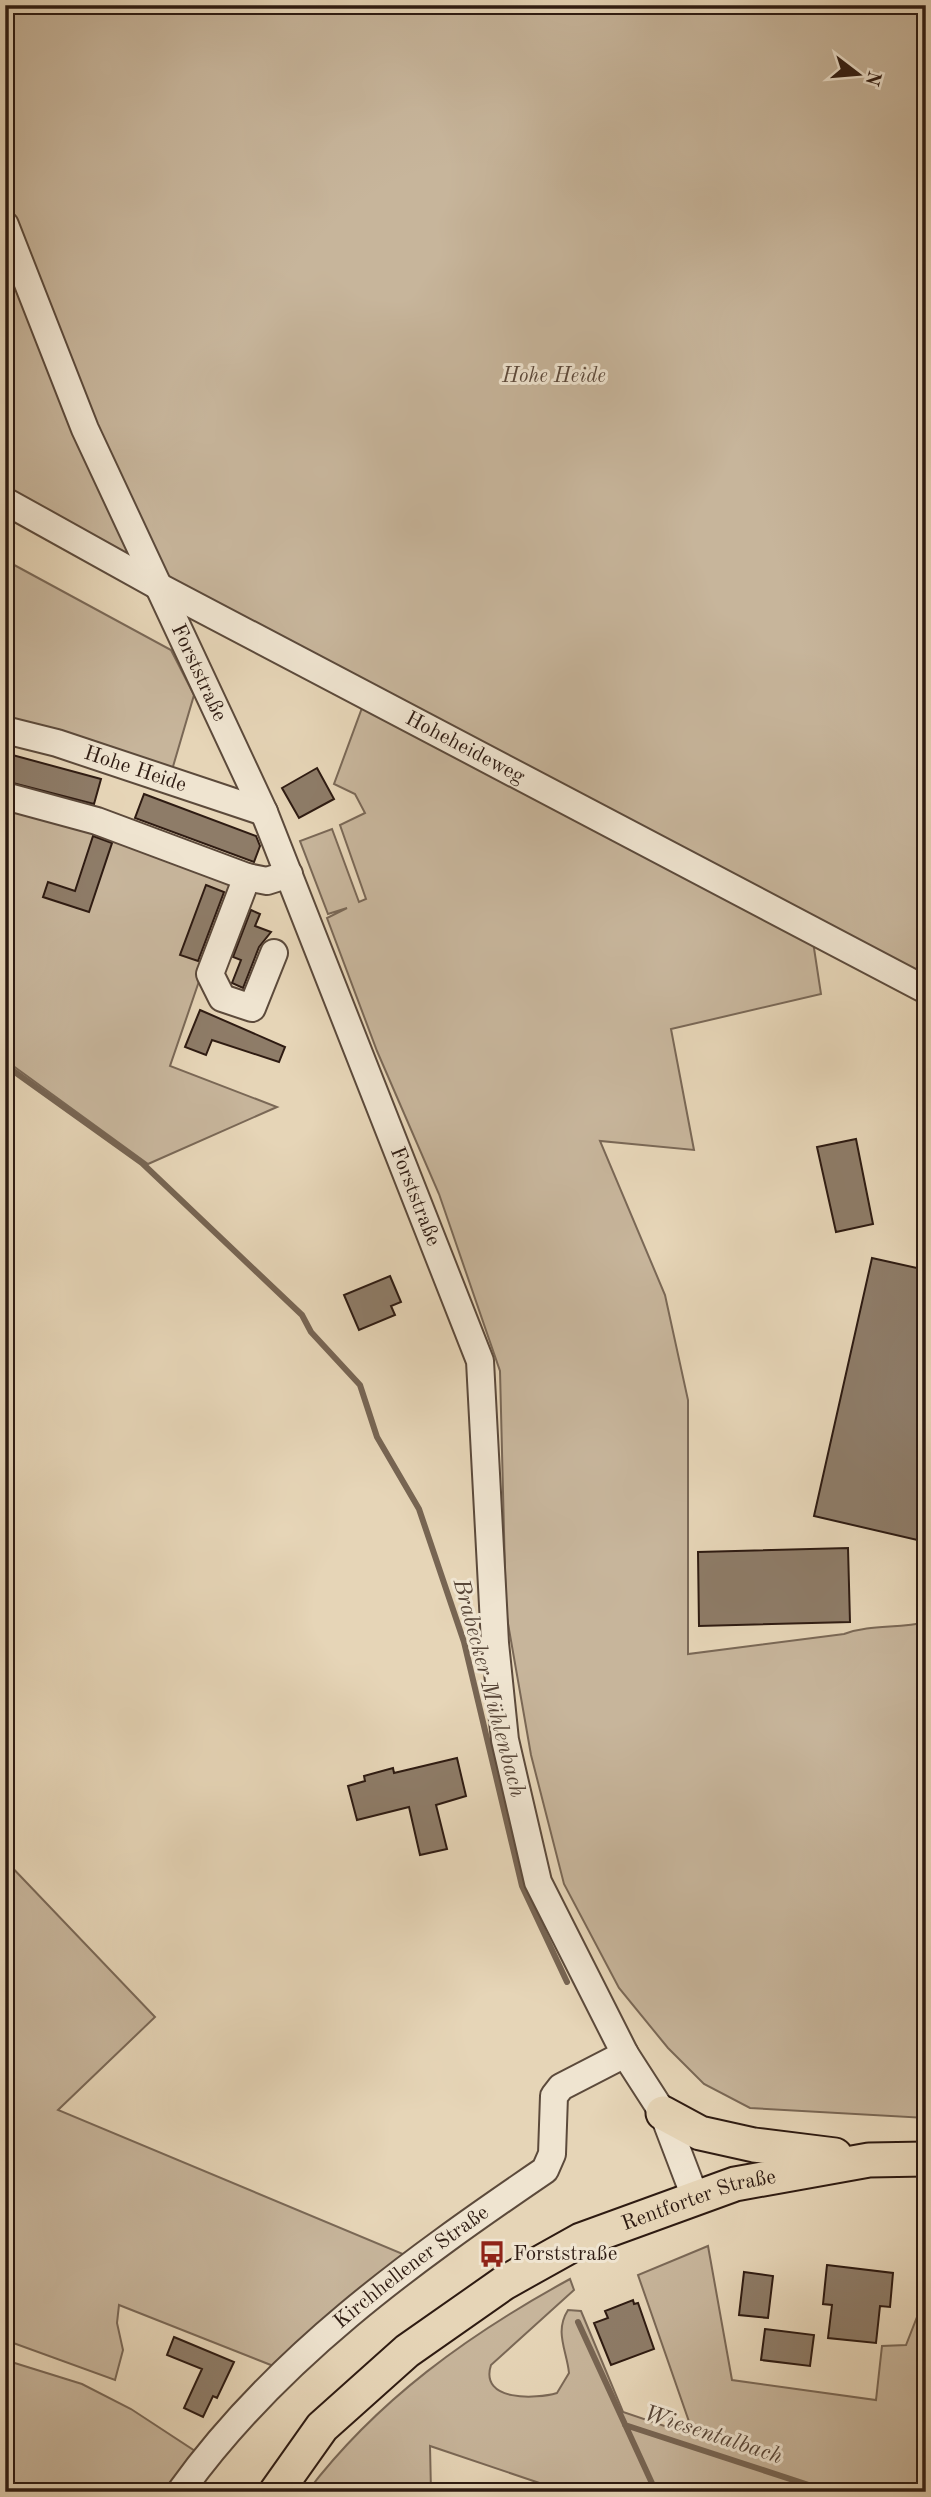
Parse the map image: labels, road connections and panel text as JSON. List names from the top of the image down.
{
  "streets": {
    "main road": ["Rentforter Straße"],
    "street": [
      "Forststraße",
      "Hoheheideweg",
      "Hohe Heide",
      "Kirchhellener Straße"
    ]
  },
  "crossings": [
    ["Forststraße", "Hoheheideweg"],
    ["Forststraße", "Hohe Heide"],
    ["Forststraße", "Rentforter Straße"],
    ["Forststraße", "Kirchhellener Straße"]
  ],
  "water": ["Brabecker Mühlenbach", "Wiesentalbach"],
  "parks": ["Hohe Heide"],
  "places": {
    "bus stop": ["Forststraße"]
  },
  "north": "right"
}
